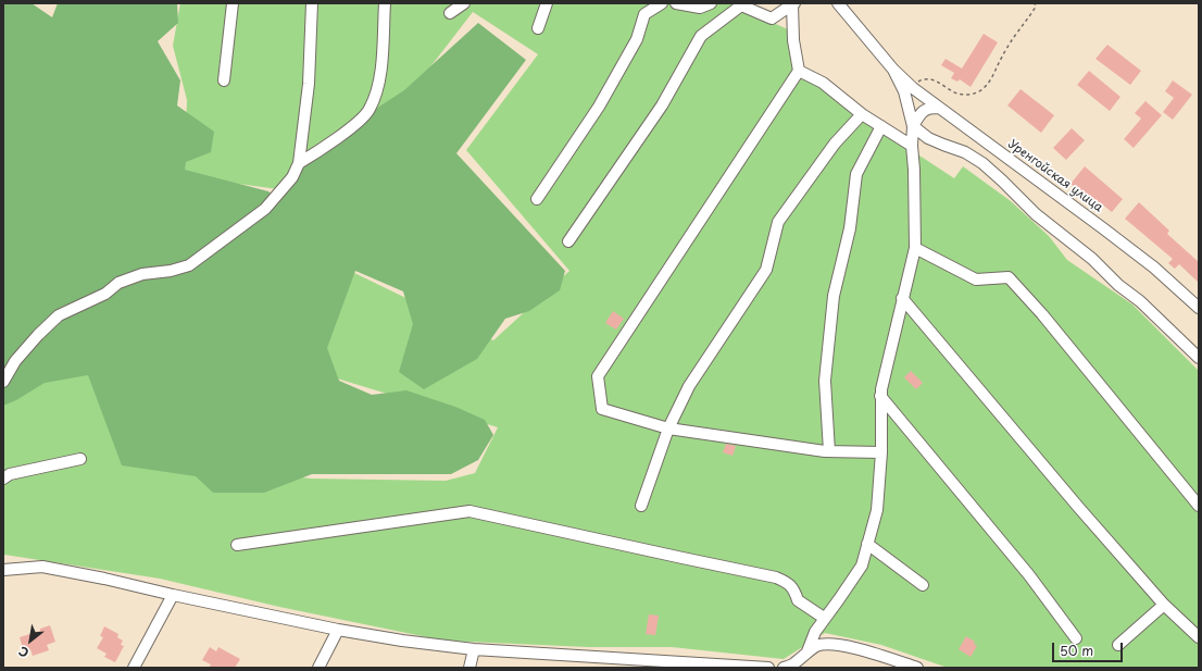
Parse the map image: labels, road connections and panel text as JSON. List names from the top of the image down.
{
  "streets": {
    "street": ["Уренгойская улица"]
  },
  "scale_bar": "50 m",
  "north": "bottom left"
}
